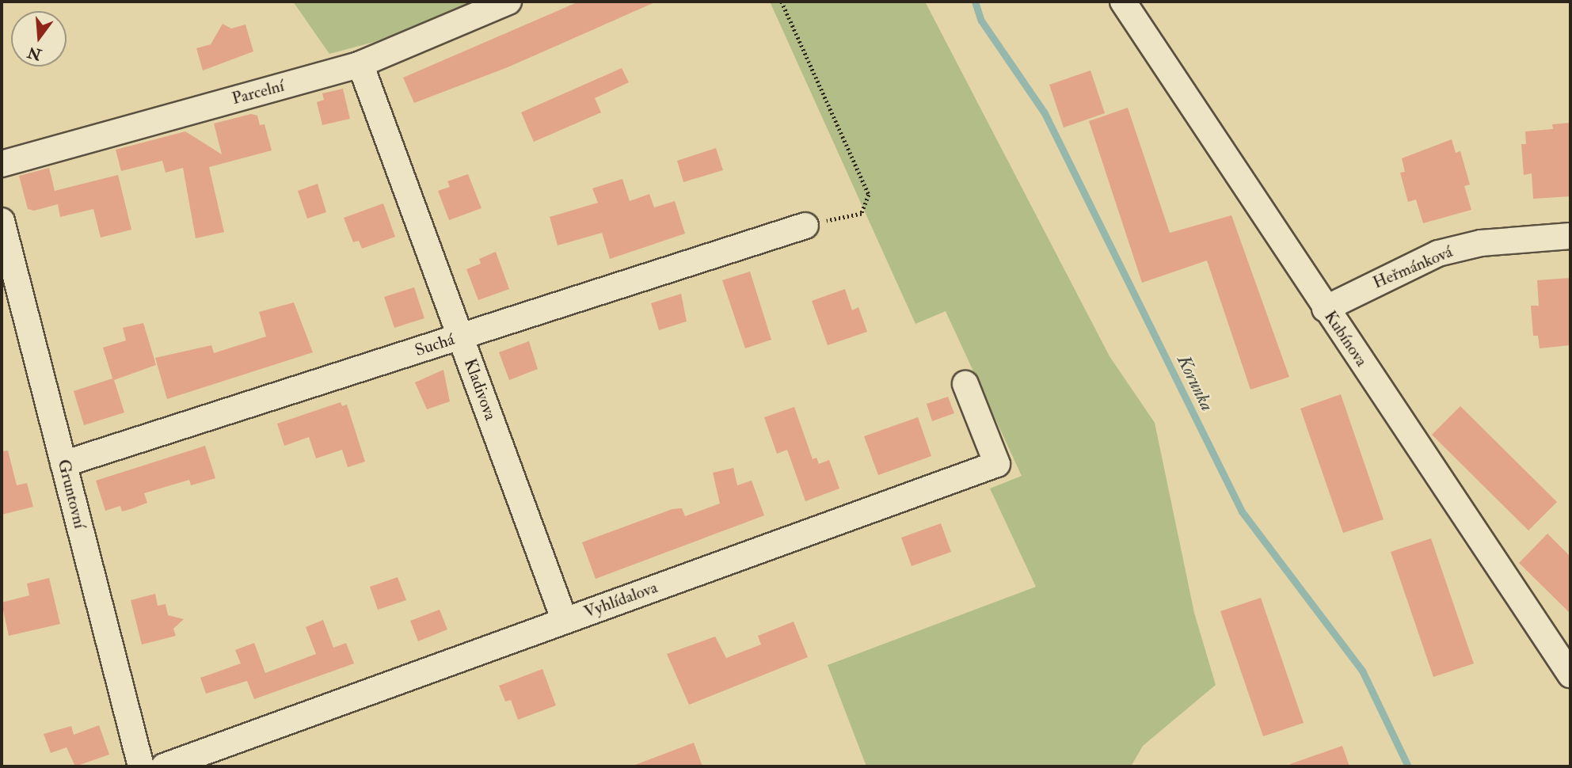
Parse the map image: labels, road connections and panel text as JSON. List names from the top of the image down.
{
  "streets": {
    "street": [
      "Parcelní",
      "Heřmánková",
      "Kubínova",
      "Suchá",
      "Kladivova",
      "Gruntovní",
      "Vyhlídalova"
    ]
  },
  "crossings": [
    ["Parcelní", "Kladivova"],
    ["Heřmánková", "Kubínova"],
    ["Suchá", "Kladivova"],
    ["Suchá", "Gruntovní"],
    ["Kladivova", "Vyhlídalova"]
  ],
  "water": ["Korunka"],
  "north": "bottom"
}
